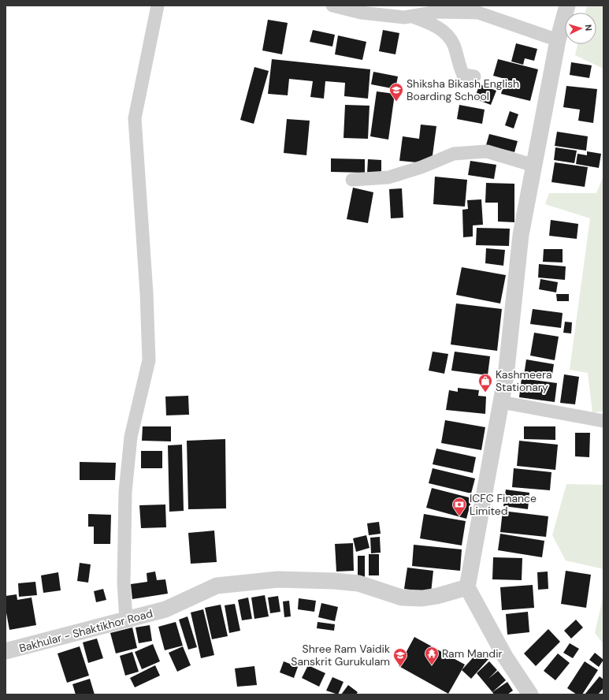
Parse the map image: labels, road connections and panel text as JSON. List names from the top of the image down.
{
  "streets": {
    "street": ["Bakhular - Shaktikhor Road"]
  },
  "places": {
    "school or university": ["Shiksha Bikash English Boarding School", "Shree Ram Vaidik Sanskrit Gurukulam"],
    "shop": ["Kashmeera Stationary"],
    "bank": ["ICFC Finance Limited"],
    "temple": ["Ram Mandir"]
  },
  "north": "right"
}
